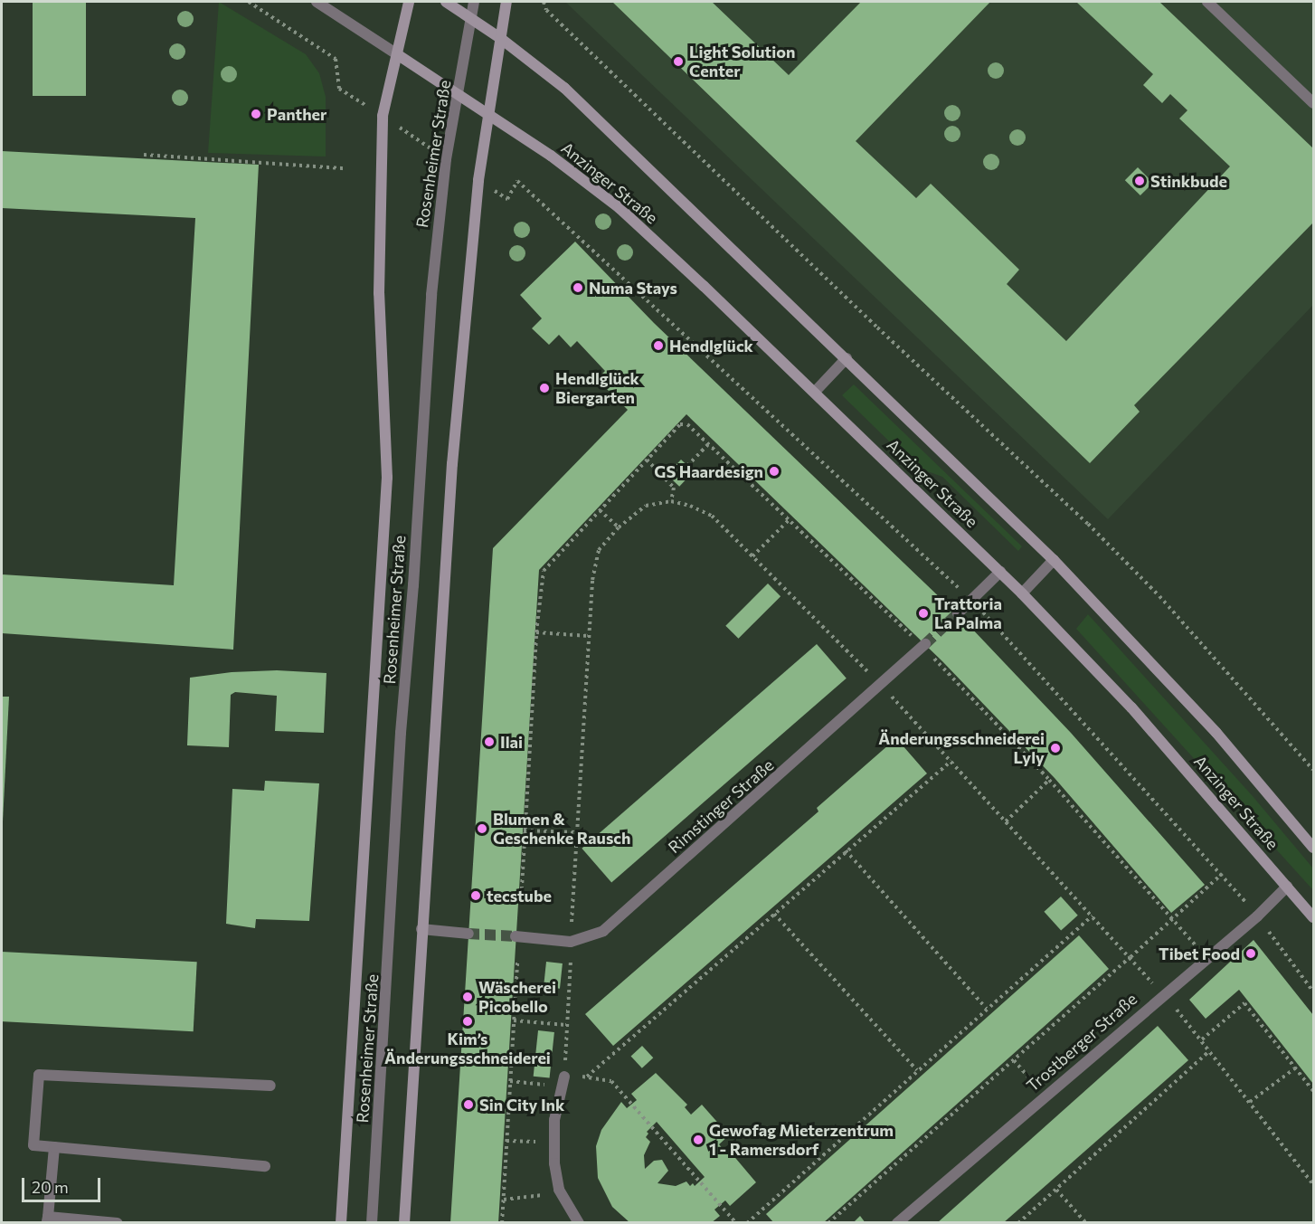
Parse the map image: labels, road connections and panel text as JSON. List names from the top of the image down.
{
  "streets": {
    "main road": ["Rosenheimer Straße", "Anzinger Straße"],
    "street": ["Rimstinger Straße", "Trostberger Straße"]
  },
  "crossings": [
    ["Rosenheimer Straße", "Anzinger Straße"],
    ["Anzinger Straße", "Trostberger Straße"]
  ],
  "places": [
    "Light Solution Center",
    "Panther",
    "Stinkbude",
    "Numa Stays",
    "Hendlglück",
    "Hendlglück Biergarten",
    "GS Haardesign",
    "Trattoria La Palma",
    "Ilai",
    "Änderungsschneiderei Lyly",
    "Blumen & Geschenke Rausch",
    "tecstube",
    "Tibet Food",
    "Wäscherei Picobello",
    "Kim’s Änderungsschneiderei",
    "Sin City Ink",
    "Gewofag Mieterzentrum 1 - Ramersdorf"
  ],
  "scale_bar": "20 m"
}
